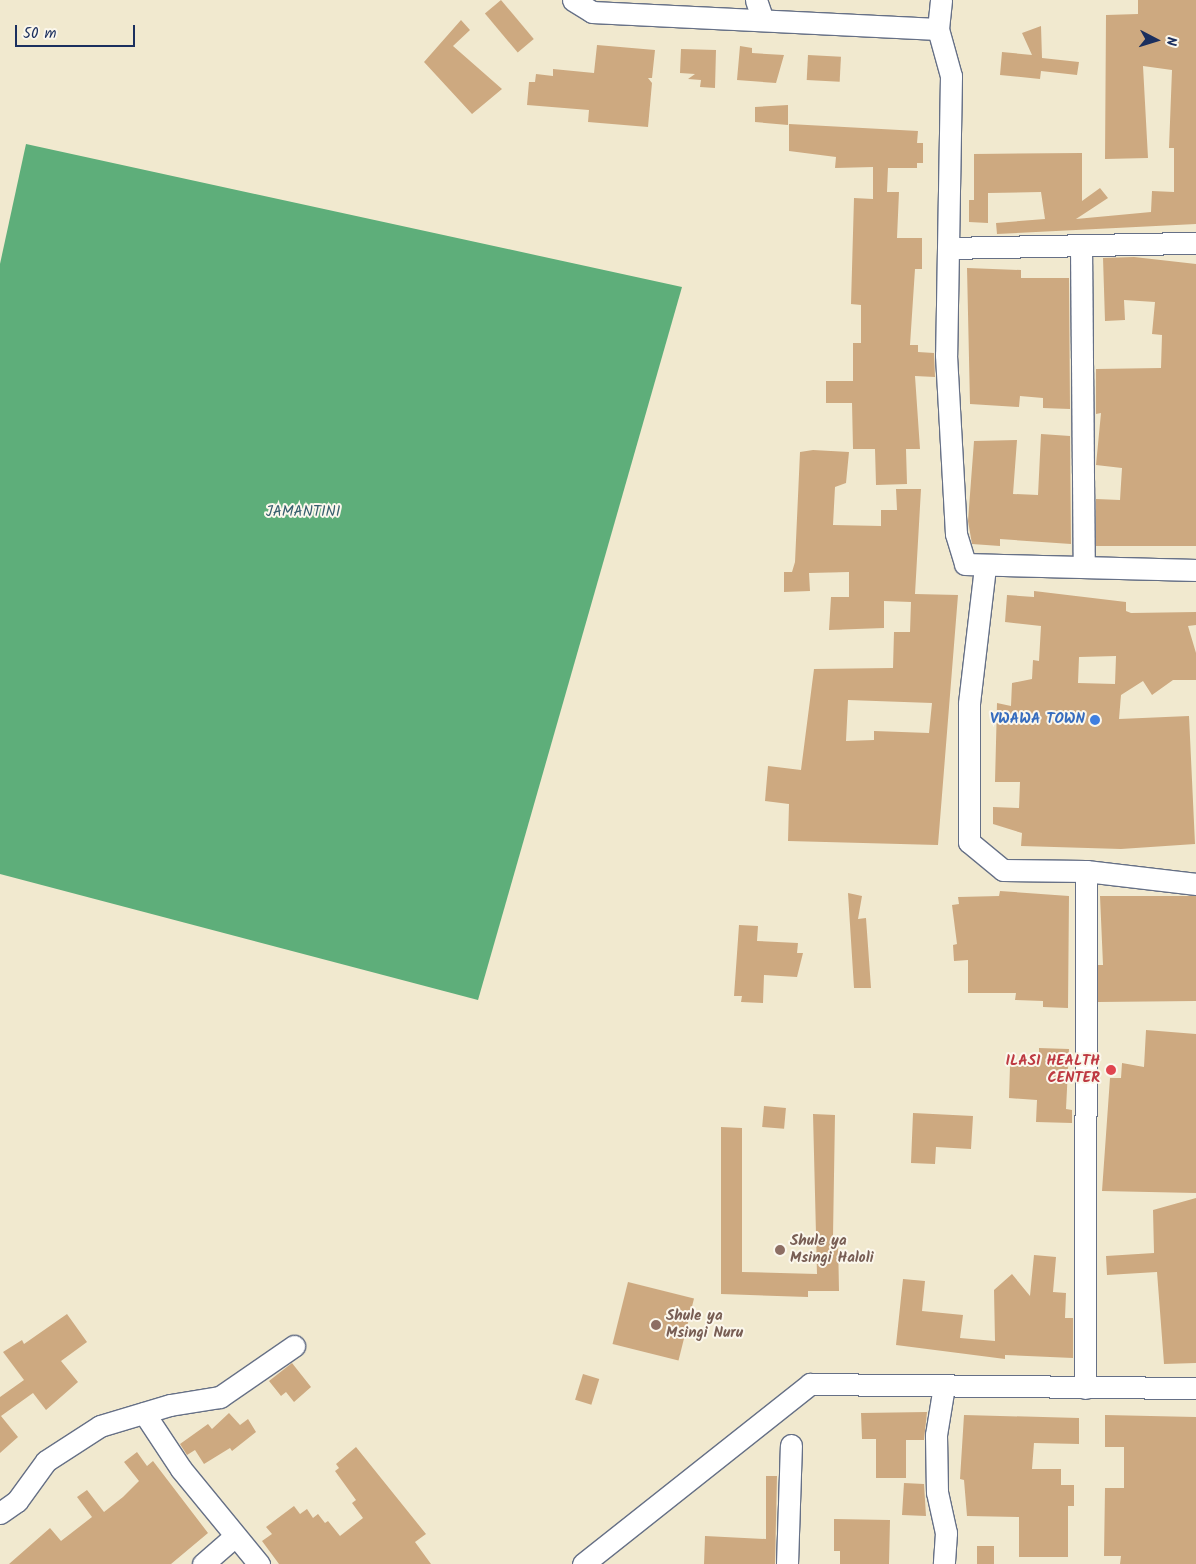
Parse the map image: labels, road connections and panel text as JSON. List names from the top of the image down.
{
  "parks": ["JAMANTINI"],
  "places": [
    "VWAWA TOWN",
    "ILASI HEALTH CENTER",
    "Shule ya Msingi Haloli",
    "Shule ya Msingi Nuru"
  ],
  "scale_bar": "50 m",
  "north": "right"
}
